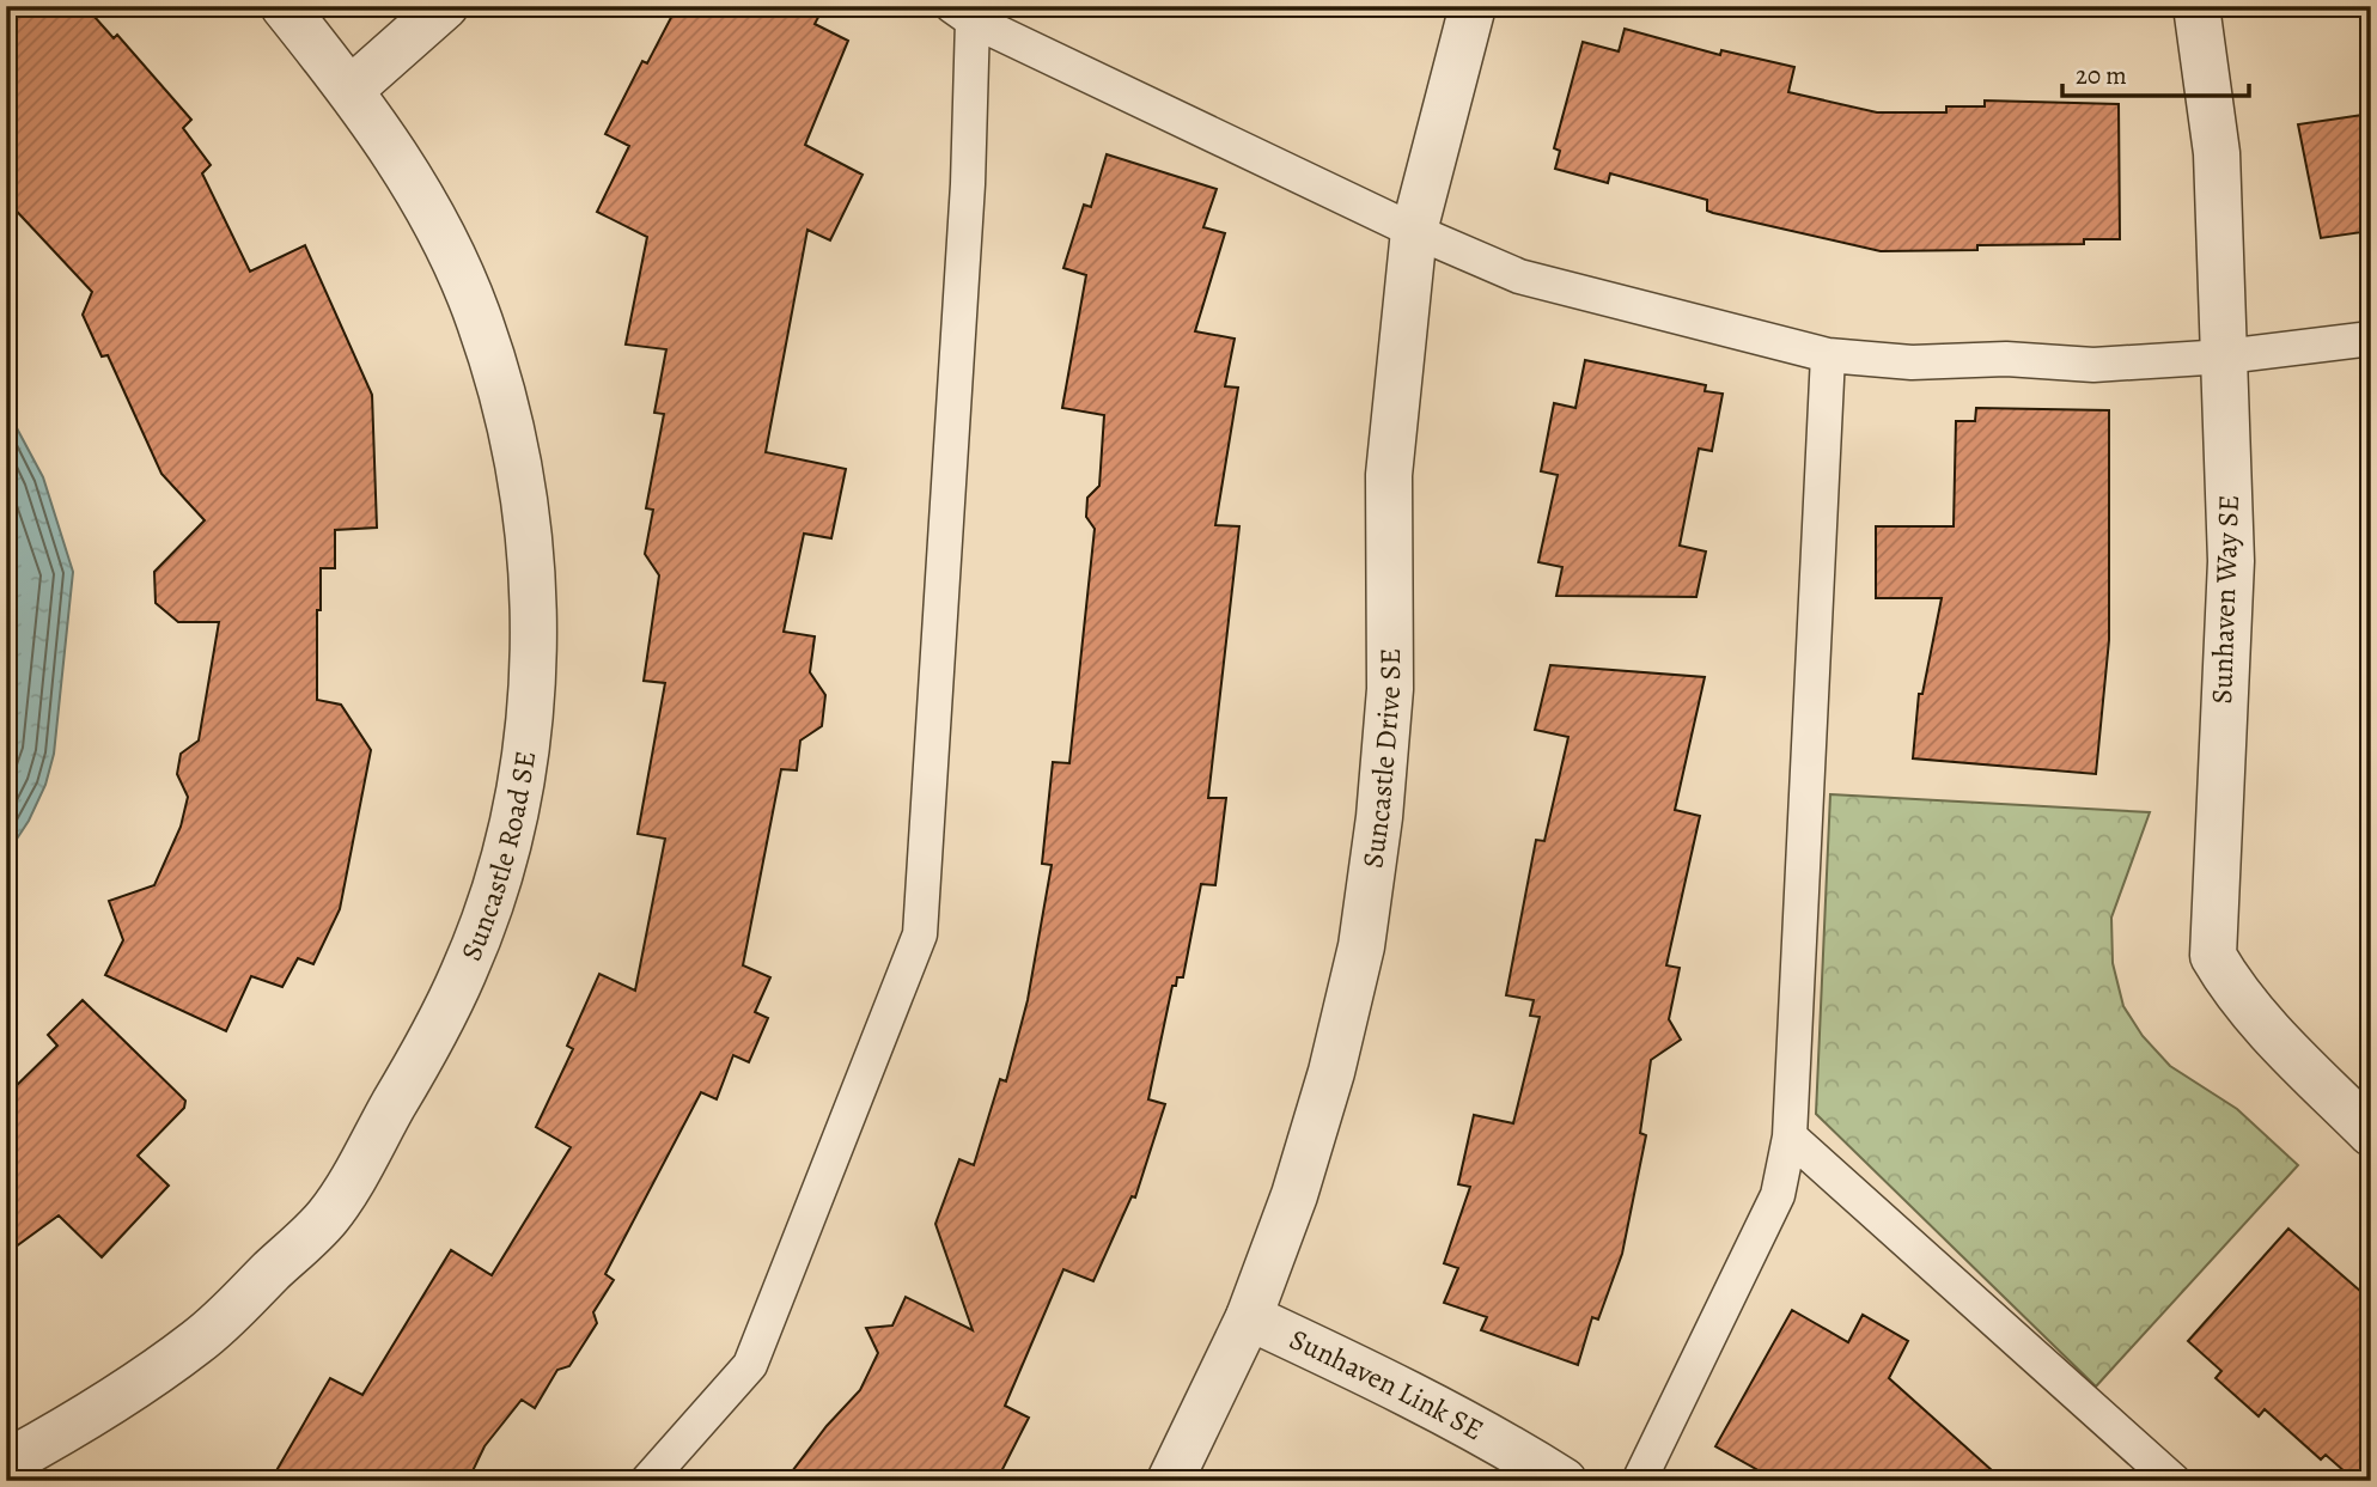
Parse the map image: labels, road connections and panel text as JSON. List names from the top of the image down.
{
  "streets": {
    "street": [
      "Sunhaven Way SE",
      "Suncastle Drive SE",
      "Suncastle Road SE",
      "Sunhaven Link SE"
    ]
  },
  "crossings": [
    ["Suncastle Drive SE", "Sunhaven Link SE"]
  ],
  "scale_bar": "20 m"
}
